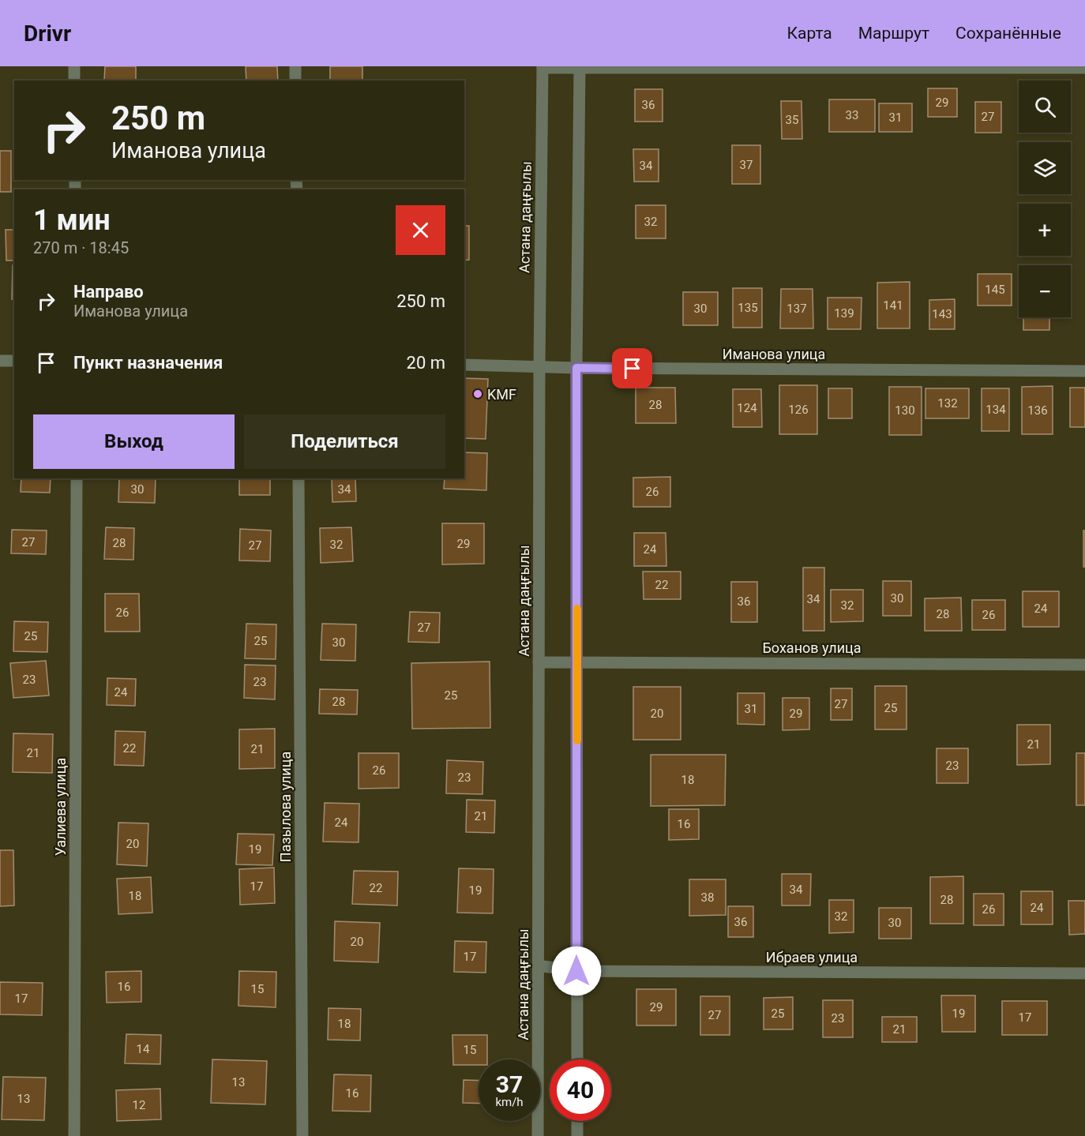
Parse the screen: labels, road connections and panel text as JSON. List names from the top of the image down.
{
  "streets": {
    "street": [
      "Астана даңғылы",
      "Иманова улица",
      "Боханов улица",
      "Уалиева улица",
      "Пазылова улица",
      "Ибраев улица"
    ]
  },
  "crossings": [
    ["Астана даңғылы", "Иманова улица"],
    ["Астана даңғылы", "Боханов улица"],
    ["Астана даңғылы", "Ибраев улица"]
  ],
  "places": ["KMF"],
  "house_numbers": [
    "29",
    "36",
    "33",
    "27",
    "31",
    "35",
    "37",
    "34",
    "32",
    "145",
    "141",
    "135",
    "30",
    "137",
    "139",
    "143",
    "132",
    "28",
    "124",
    "126",
    "134",
    "130",
    "136",
    "30",
    "34",
    "26",
    "27",
    "28",
    "29",
    "32",
    "27",
    "24",
    "22",
    "30",
    "34",
    "36",
    "32",
    "24",
    "26",
    "28",
    "26",
    "27",
    "25",
    "25",
    "30",
    "23",
    "23",
    "24",
    "25",
    "28",
    "27",
    "25",
    "31",
    "20",
    "29",
    "21",
    "22",
    "21",
    "21",
    "23",
    "26",
    "23",
    "18",
    "21",
    "24",
    "16",
    "20",
    "19",
    "17",
    "22",
    "34",
    "19",
    "18",
    "38",
    "28",
    "24",
    "26",
    "32",
    "36",
    "30",
    "20",
    "17",
    "16",
    "15",
    "17",
    "29",
    "25",
    "19",
    "27",
    "17",
    "23",
    "18",
    "21",
    "14",
    "15",
    "13",
    "16",
    "13",
    "12"
  ],
  "page": {
    "header": "Drivr",
    "nav": ["Карта", "Маршрут", "Сохранённые"],
    "map_buttons": ["+", "−"],
    "turn": ["250 m", "Иманова улица"],
    "heading": ["1 мин", "270 m · 18:45"],
    "list": [
      {
        "name": "Направо",
        "note": "Иманова улица",
        "value": "250 m"
      },
      {
        "name": "Пункт назначения",
        "value": "20 m"
      }
    ],
    "buttons": ["Выход", "Поделиться"],
    "speed": "37 km/h",
    "limit": "40"
  }
}
